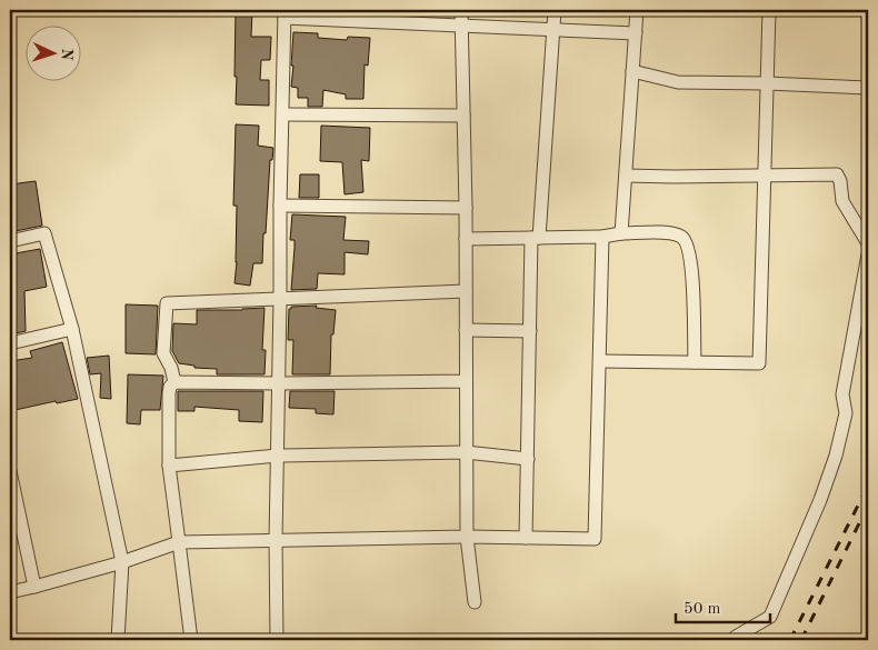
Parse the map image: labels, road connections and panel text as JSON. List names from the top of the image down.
{
  "scale_bar": "50 m",
  "north": "right"
}
